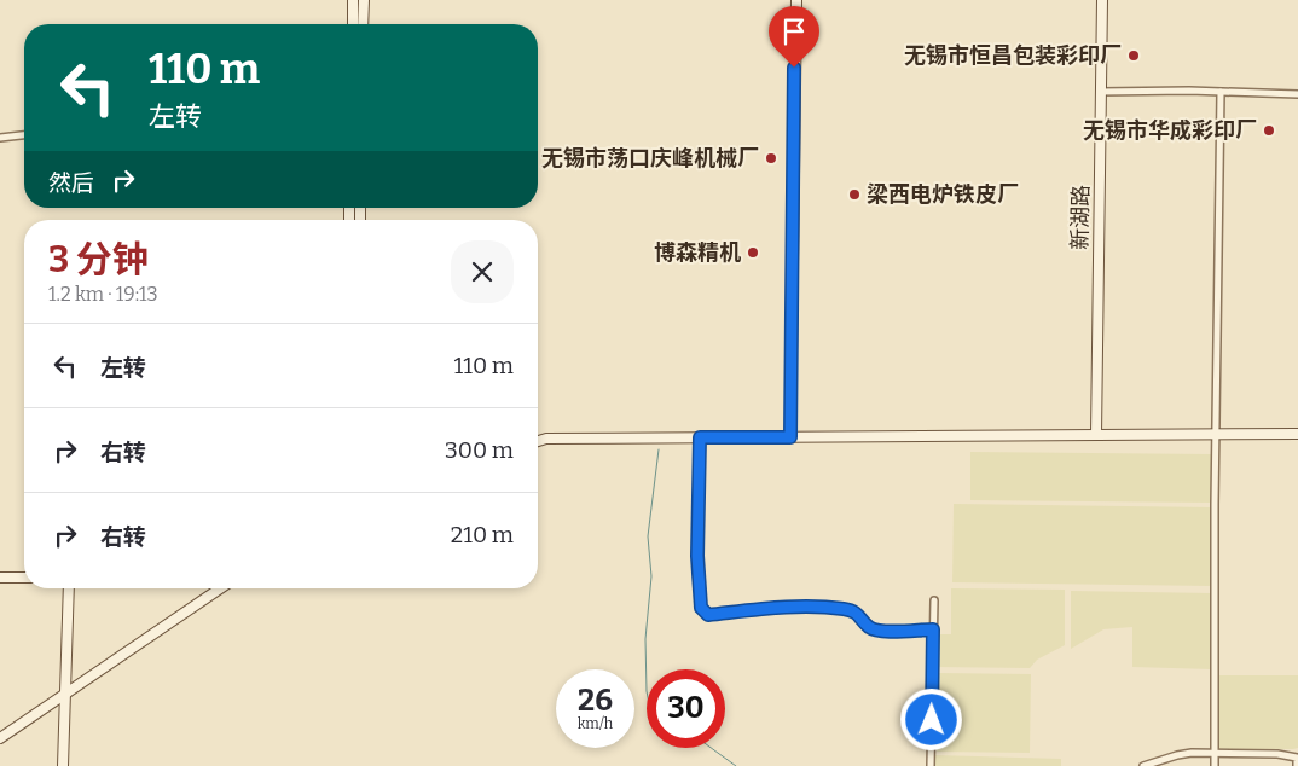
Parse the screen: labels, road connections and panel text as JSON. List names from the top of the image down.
{
  "streets": {
    "street": ["新湖路"]
  },
  "places": [
    "无锡市恒昌包装彩印厂",
    "无锡市华成彩印厂",
    "无锡市荡口庆峰机械厂",
    "梁西电炉铁皮厂",
    "博森精机"
  ],
  "page": {
    "turn": ["110 m", "左转"],
    "then": "然后",
    "heading": ["3 分钟", "1.2 km · 19:13"],
    "list": [
      {
        "name": "左转",
        "value": "110 m"
      },
      {
        "name": "右转",
        "value": "300 m"
      },
      {
        "name": "右转",
        "value": "210 m"
      }
    ],
    "speed": "26 km/h",
    "limit": "30"
  }
}
